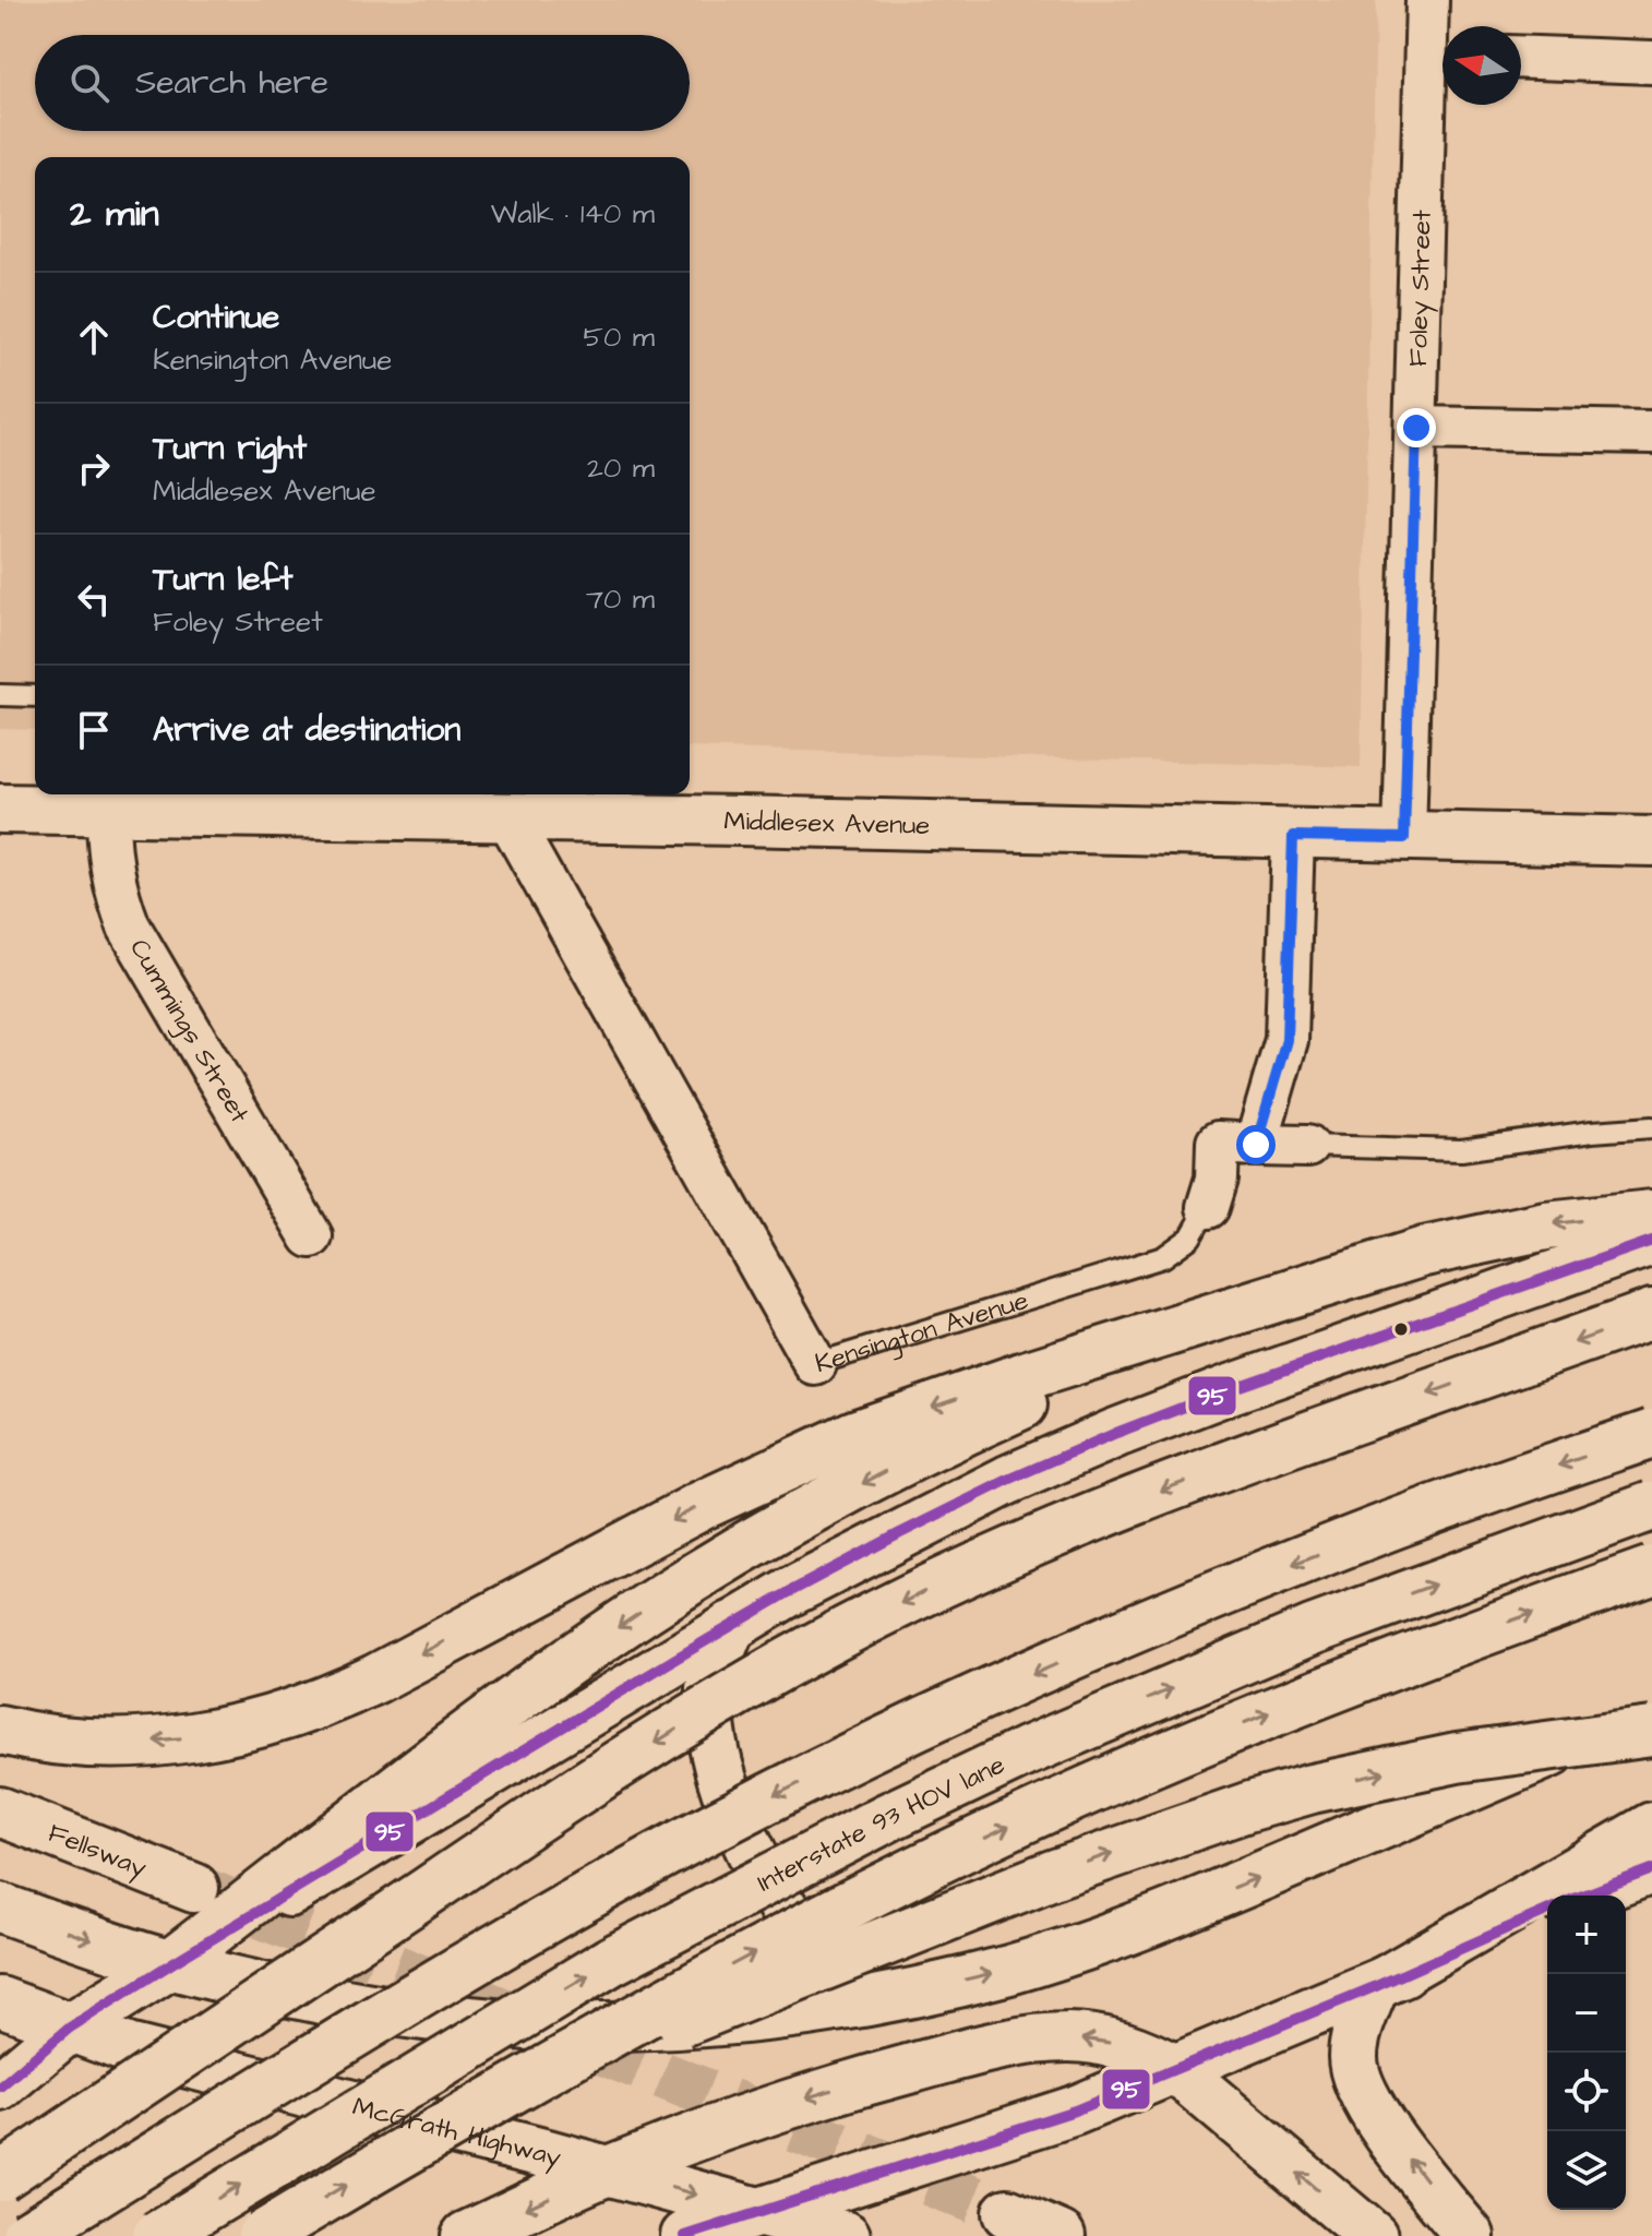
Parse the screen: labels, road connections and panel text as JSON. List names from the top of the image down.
{
  "streets": {
    "main road": [
      "Middlesex Avenue",
      "Interstate 93 HOV lane",
      "Fellsway",
      "McGrath Highway"
    ],
    "street": ["Foley Street", "Cummings Street", "Kensington Avenue"]
  },
  "crossings": [
    ["Foley Street", "Middlesex Avenue"],
    ["Middlesex Avenue", "Cummings Street"],
    ["Middlesex Avenue", "Kensington Avenue"]
  ],
  "lines": ["transit line 95"],
  "north": "left",
  "page": {
    "search": "Search here",
    "heading": ["2 min", "Walk · 140 m"],
    "list": [
      ["Continue", "Kensington Avenue", "50 m"],
      ["Turn right", "Middlesex Avenue", "20 m"],
      ["Turn left", "Foley Street", "70 m"],
      "Arrive at destination"
    ],
    "map_buttons": ["+", "−"]
  }
}
